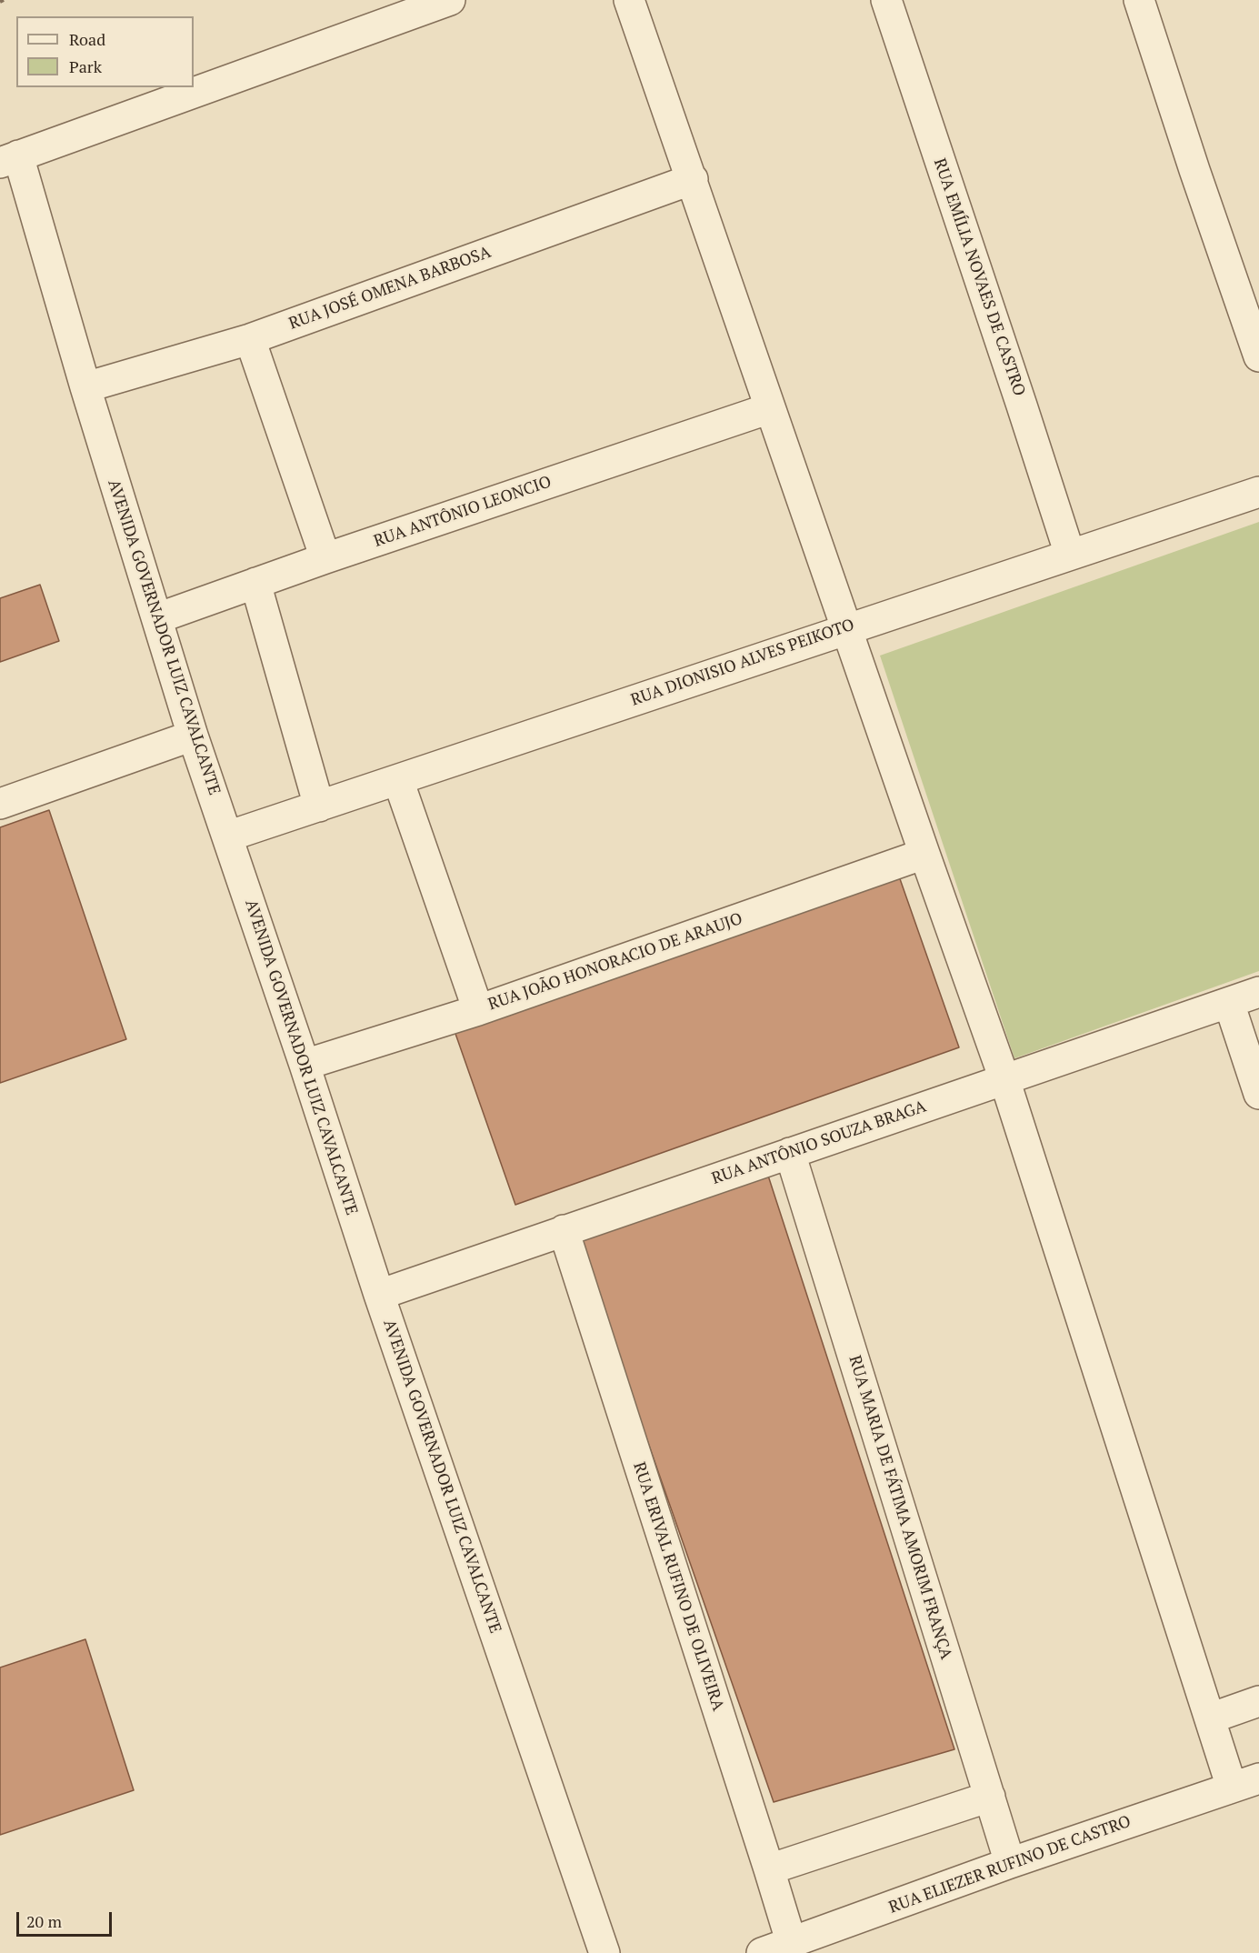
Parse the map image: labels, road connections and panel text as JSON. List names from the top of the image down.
{
  "streets": {
    "street": [
      "RUA EMÍLIA NOVAES DE CASTRO",
      "RUA JOSÉ OMENA BARBOSA",
      "RUA ANTÔNIO LEONCIO",
      "AVENIDA GOVERNADOR LUIZ CAVALCANTE",
      "RUA DIONISIO ALVES PEIKOTO",
      "RUA JOÃO HONORACIO DE ARAUJO",
      "RUA ANTÔNIO SOUZA BRAGA",
      "RUA MARIA DE FÁTIMA AMORIM FRANÇA",
      "RUA ERIVAL RUFINO DE OLIVEIRA",
      "RUA ELIEZER RUFINO DE CASTRO"
    ]
  },
  "crossings": [
    ["RUA EMÍLIA NOVAES DE CASTRO", "RUA DIONISIO ALVES PEIKOTO"],
    ["RUA JOSÉ OMENA BARBOSA", "AVENIDA GOVERNADOR LUIZ CAVALCANTE"],
    ["RUA ANTÔNIO LEONCIO", "AVENIDA GOVERNADOR LUIZ CAVALCANTE"],
    ["AVENIDA GOVERNADOR LUIZ CAVALCANTE", "RUA DIONISIO ALVES PEIKOTO"],
    ["AVENIDA GOVERNADOR LUIZ CAVALCANTE", "RUA JOÃO HONORACIO DE ARAUJO"],
    ["AVENIDA GOVERNADOR LUIZ CAVALCANTE", "RUA ANTÔNIO SOUZA BRAGA"],
    ["RUA ANTÔNIO SOUZA BRAGA", "RUA MARIA DE FÁTIMA AMORIM FRANÇA"],
    ["RUA ANTÔNIO SOUZA BRAGA", "RUA ERIVAL RUFINO DE OLIVEIRA"],
    ["RUA MARIA DE FÁTIMA AMORIM FRANÇA", "RUA ELIEZER RUFINO DE CASTRO"],
    ["RUA ERIVAL RUFINO DE OLIVEIRA", "RUA ELIEZER RUFINO DE CASTRO"]
  ],
  "legend": ["Road", "Park"],
  "scale_bar": "20 m"
}
